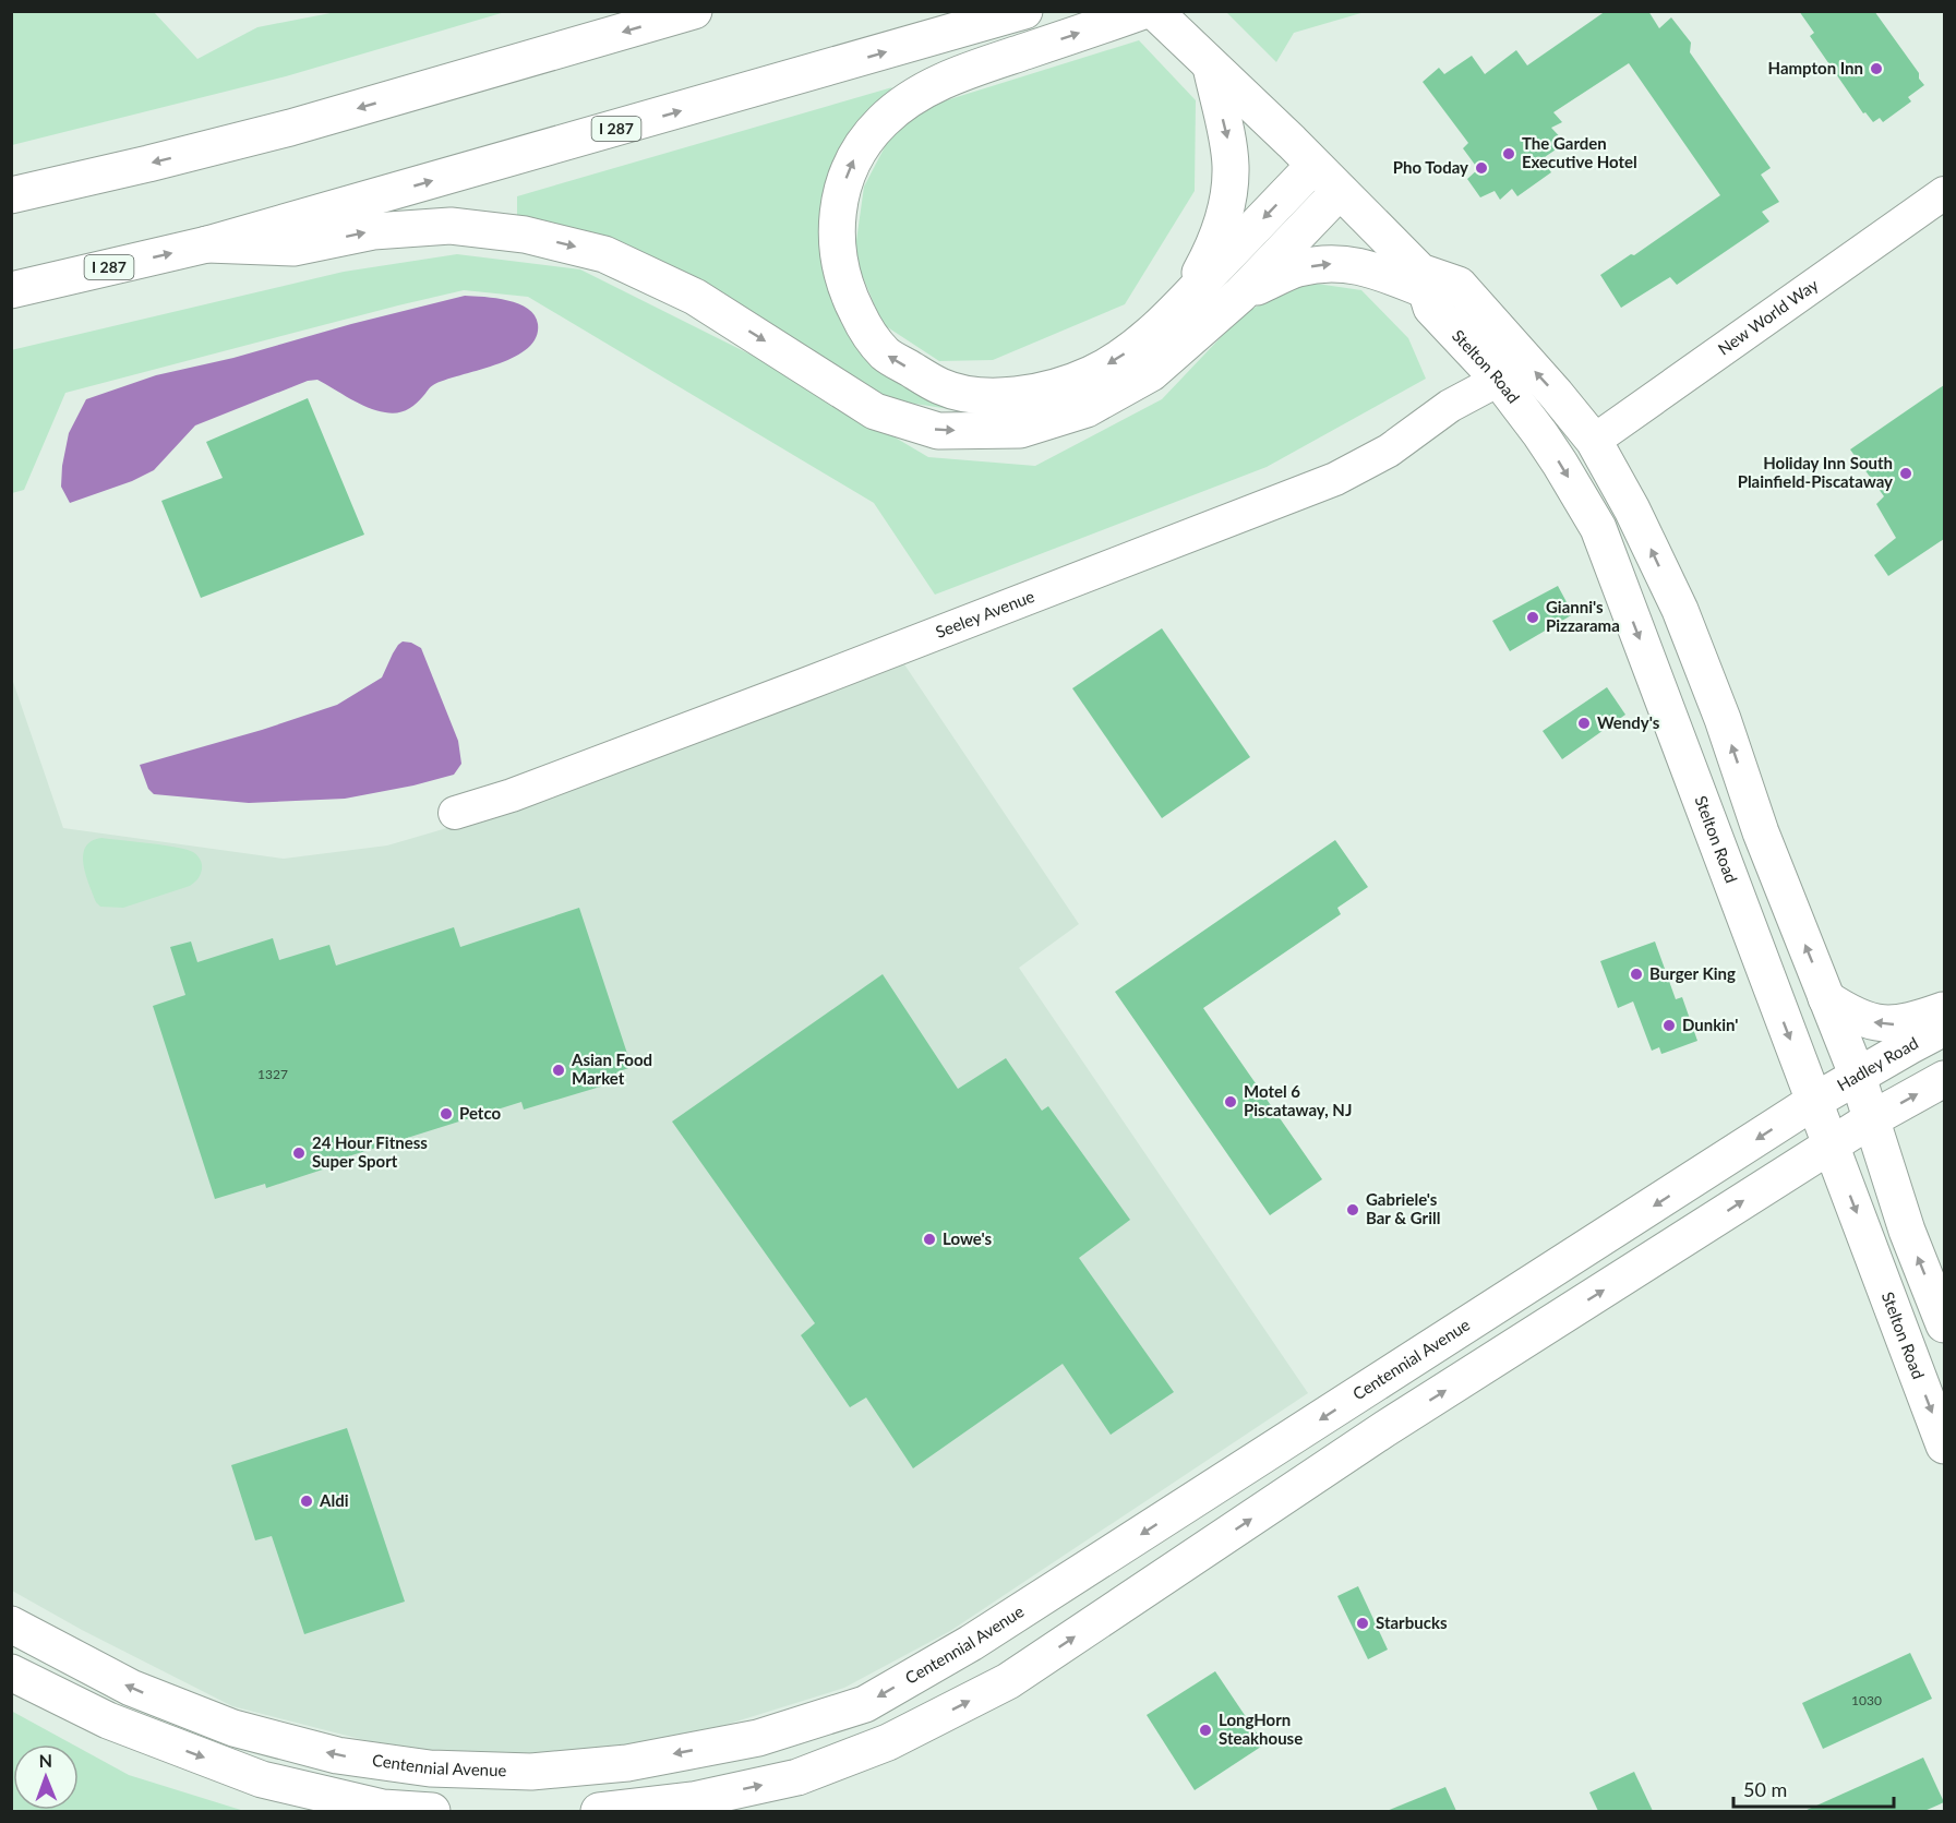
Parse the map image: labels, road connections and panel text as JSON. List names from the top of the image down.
{
  "streets": {
    "main road": [
      "I 287",
      "Stelton Road",
      "Hadley Road",
      "Centennial Avenue"
    ],
    "street": ["New World Way", "Seeley Avenue"]
  },
  "crossings": [
    ["New World Way", "Stelton Road"],
    ["Stelton Road", "Seeley Avenue"],
    ["Stelton Road", "Hadley Road"],
    ["Stelton Road", "Centennial Avenue"],
    ["Hadley Road", "Centennial Avenue"]
  ],
  "one_way": ["Hadley Road"],
  "places": [
    "Hampton Inn",
    "The Garden Executive Hotel",
    "Pho Today",
    "Holiday Inn South Plainfield-Piscataway",
    "Gianni's Pizzarama",
    "Wendy's",
    "Burger King",
    "Dunkin'",
    "Asian Food Market",
    "Motel 6 Piscataway, NJ",
    "Petco",
    "24 Hour Fitness Super Sport",
    "Gabriele's Bar & Grill",
    "Lowe's",
    "Aldi",
    "Starbucks",
    "LongHorn Steakhouse"
  ],
  "house_numbers": ["1327", "1030"],
  "scale_bar": "50 m",
  "north": "top"
}
